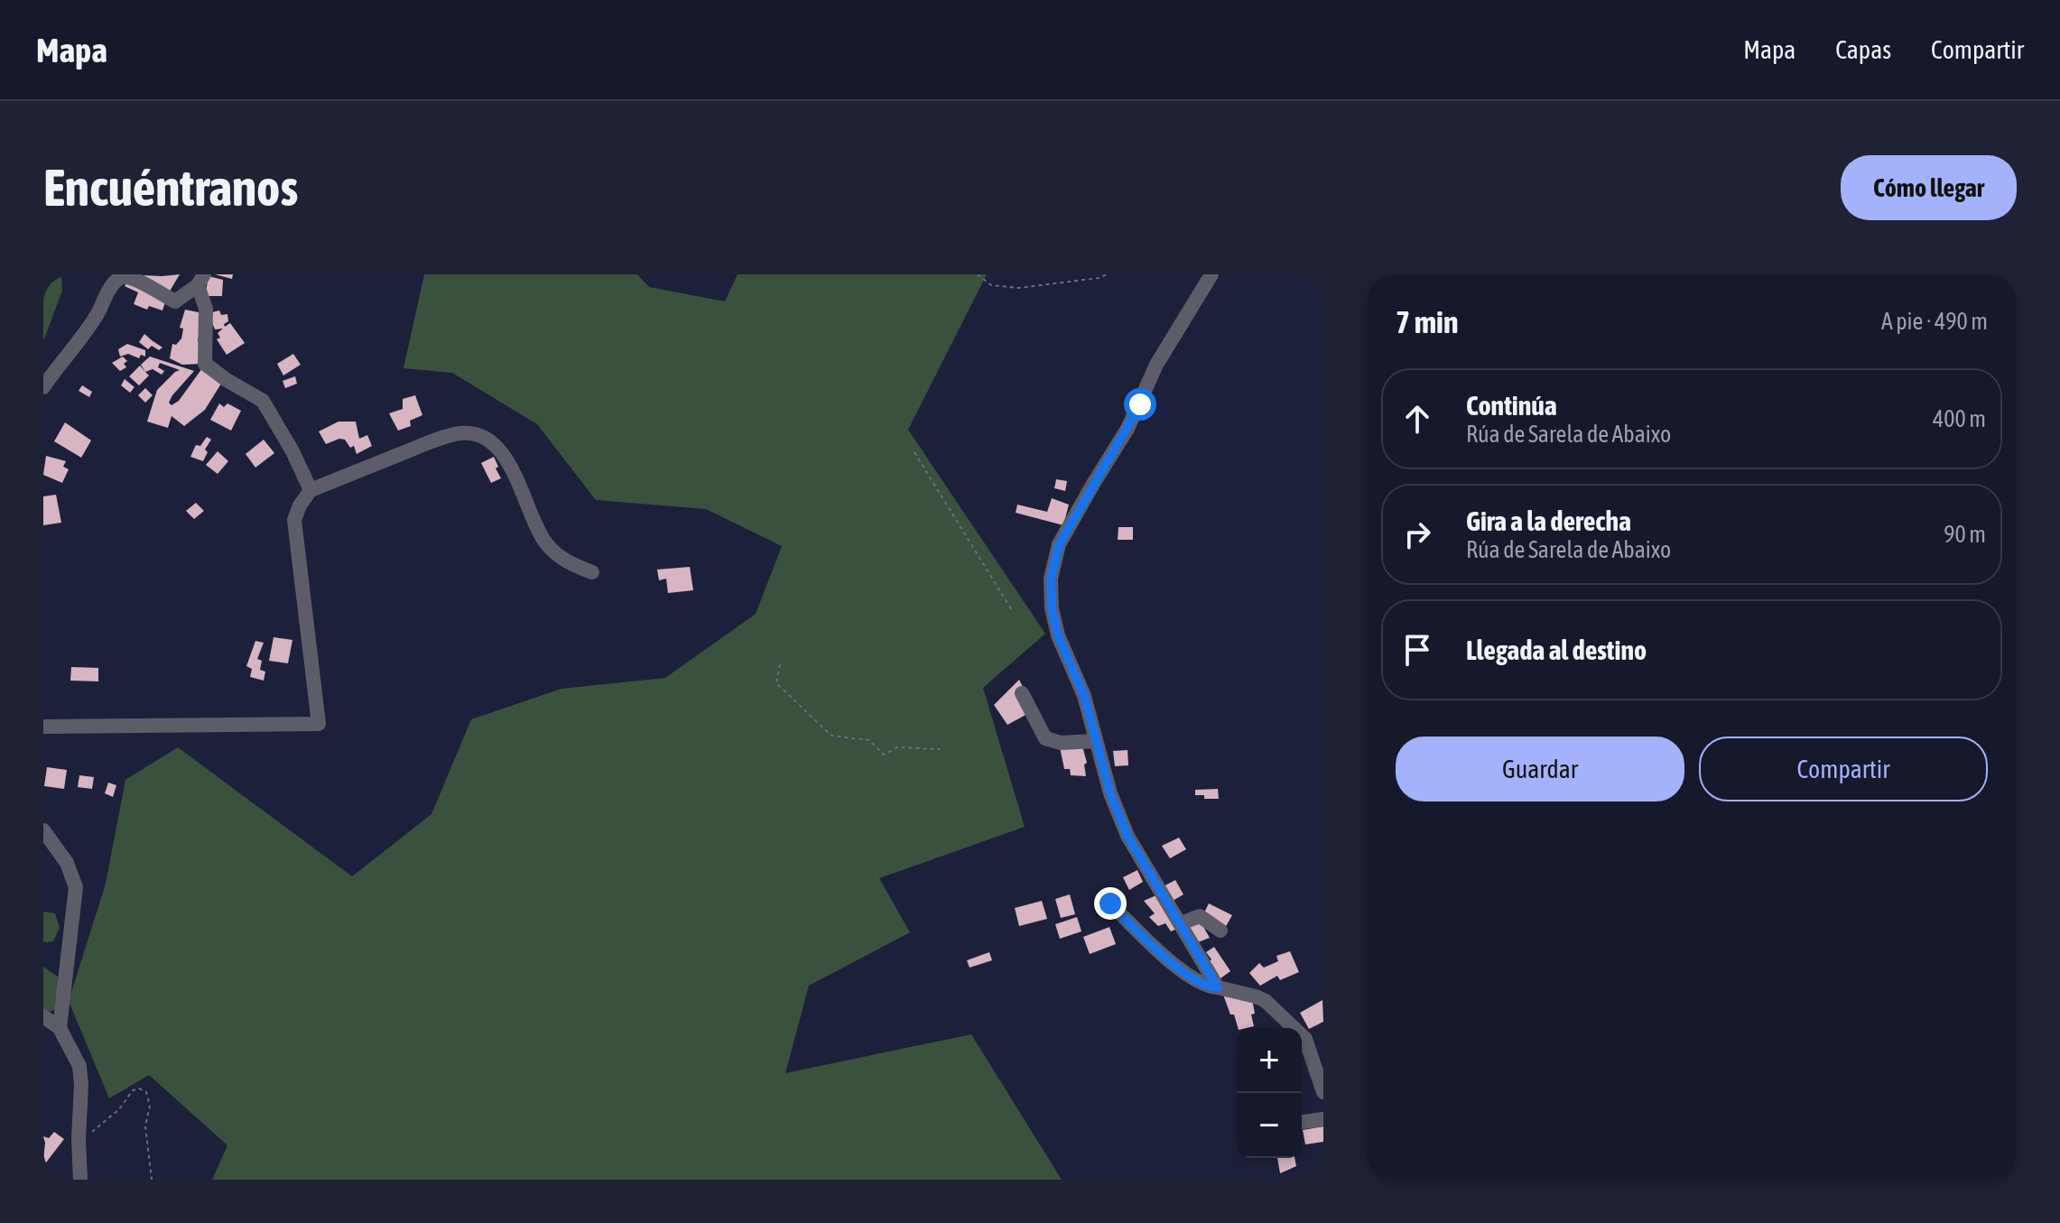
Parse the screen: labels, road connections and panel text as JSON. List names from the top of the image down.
{
  "page": {
    "header": "Mapa",
    "nav": ["Mapa", "Capas", "Compartir"],
    "buttons": [
      "Cómo llegar",
      ["Guardar", "Compartir"]
    ],
    "title": "Encuéntranos",
    "heading": ["7 min", "A pie · 490 m"],
    "list": [
      ["Continúa", "Rúa de Sarela de Abaixo", "400 m"],
      ["Gira a la derecha", "Rúa de Sarela de Abaixo", "90 m"],
      "Llegada al destino"
    ],
    "map_buttons": ["+", "−"]
  }
}
